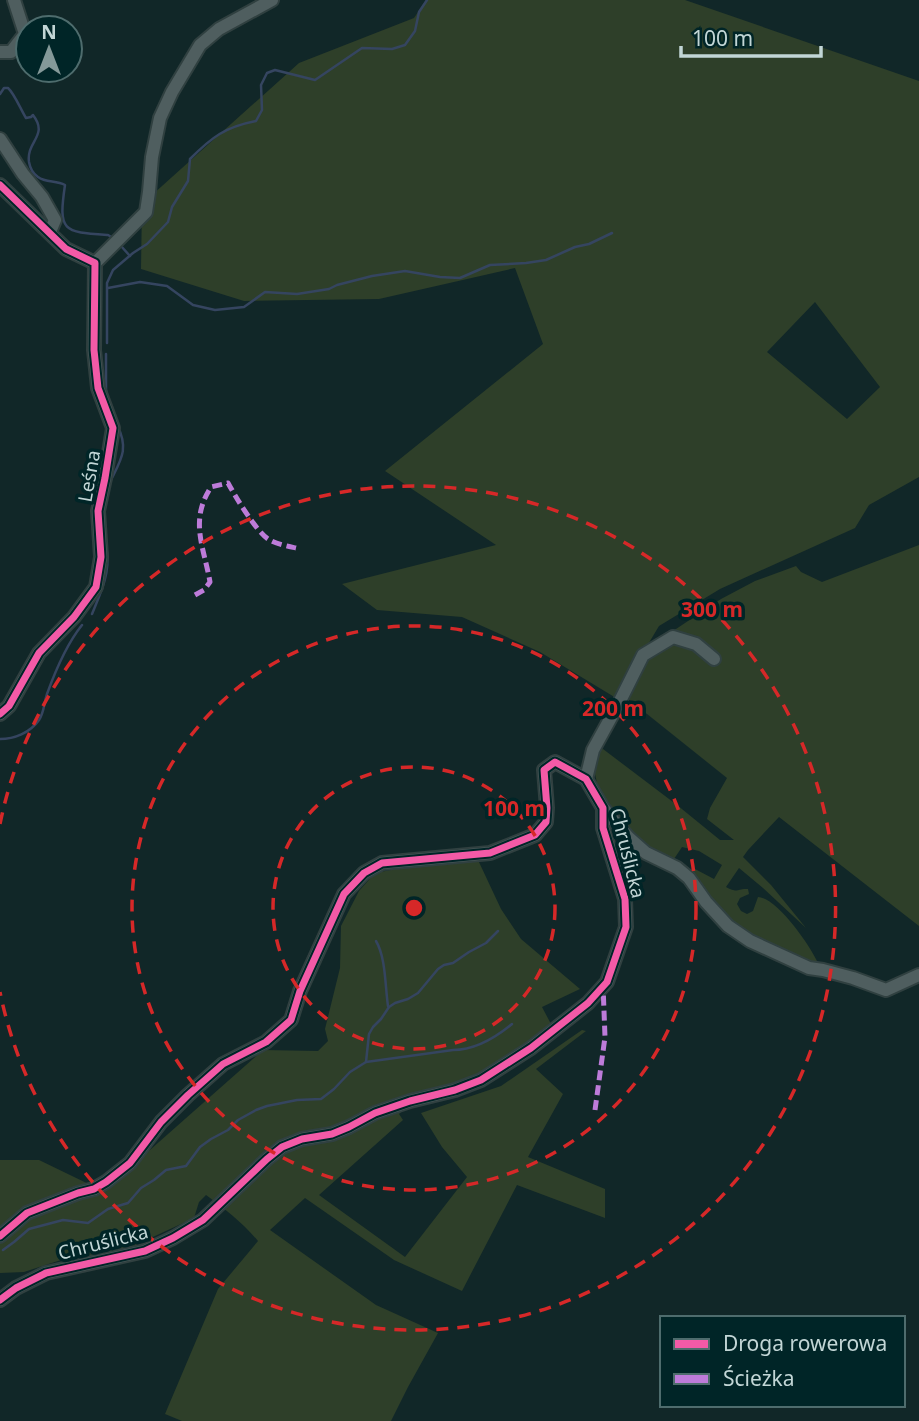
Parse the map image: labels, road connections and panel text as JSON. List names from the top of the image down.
{
  "streets": {
    "street": ["Leśna", "Chruślicka"]
  },
  "legend": ["Droga rowerowa", "Ścieżka"],
  "scale_bar": "100 m",
  "north": "top",
  "rings": ["300 m", "200 m", "100 m"]
}
